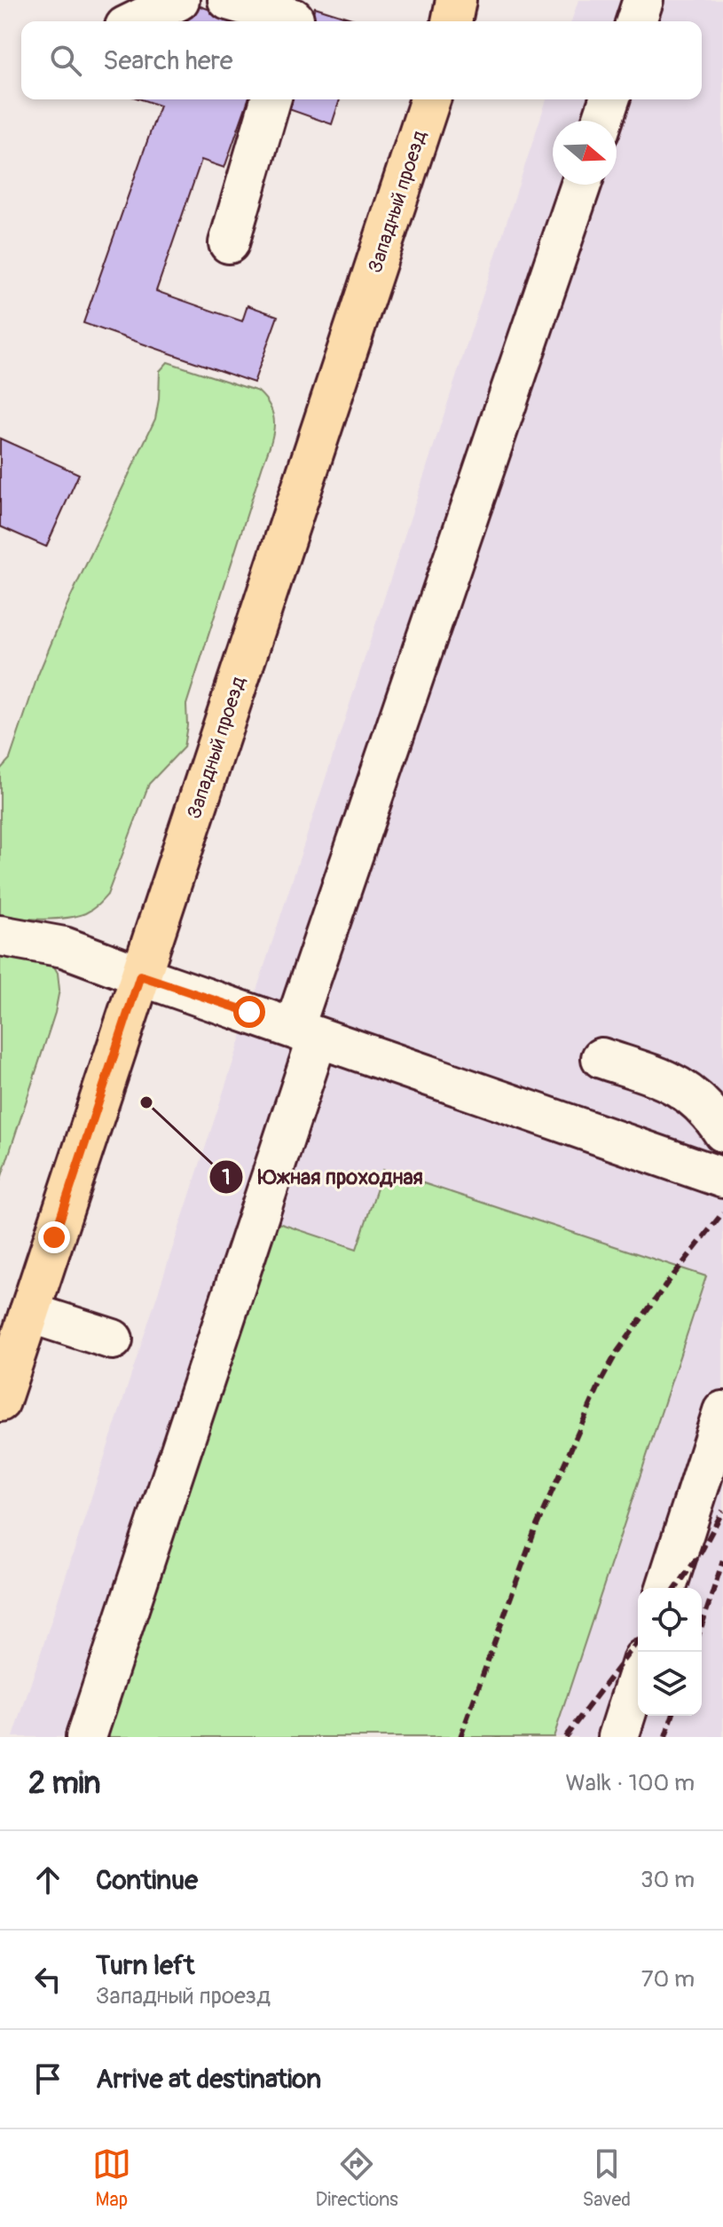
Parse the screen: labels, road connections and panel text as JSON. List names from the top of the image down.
{
  "streets": {
    "main road": ["Западный проезд"]
  },
  "places": ["Южная проходная"],
  "north": "right",
  "page": {
    "search": "Search here",
    "heading": ["2 min", "Walk · 100 m"],
    "list": [
      ["Continue", "30 m"],
      ["Turn left", "Западный проезд", "70 m"],
      "Arrive at destination"
    ],
    "nav": ["Map", "Directions", "Saved"]
  }
}
